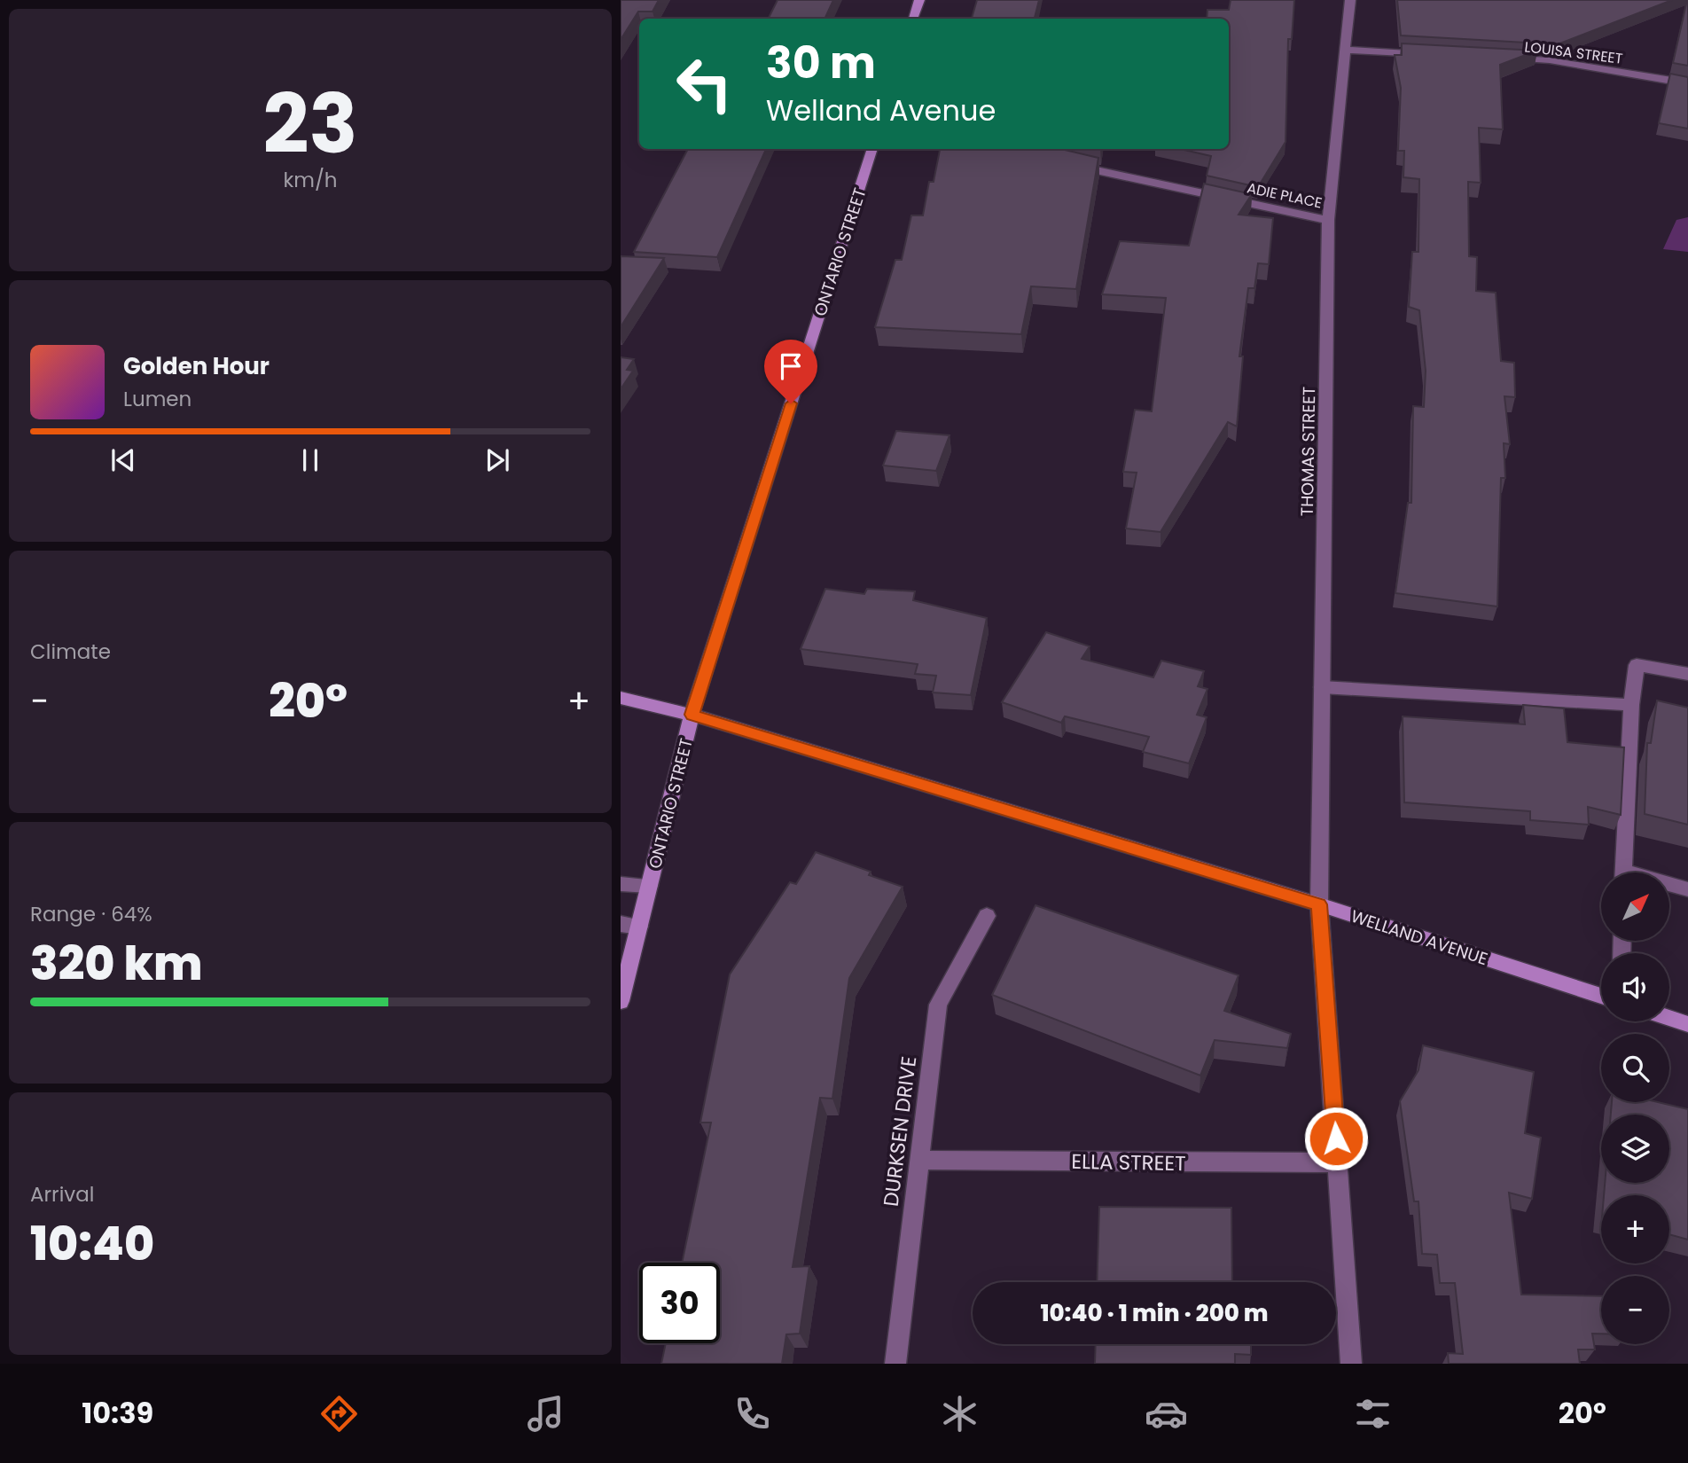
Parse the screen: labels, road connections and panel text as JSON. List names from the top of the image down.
{
  "streets": {
    "main road": ["ONTARIO STREET", "WELLAND AVENUE"],
    "street": [
      "LOUISA STREET",
      "ADIE PLACE",
      "THOMAS STREET",
      "DURKSEN DRIVE",
      "ELLA STREET"
    ]
  },
  "crossings": [
    ["ADIE PLACE", "THOMAS STREET"],
    ["ONTARIO STREET", "WELLAND AVENUE"],
    ["THOMAS STREET", "WELLAND AVENUE"],
    ["THOMAS STREET", "ELLA STREET"],
    ["DURKSEN DRIVE", "ELLA STREET"]
  ],
  "north": "top right",
  "page": {
    "tile": [
      ["23", "km/h"],
      "Climate",
      ["Range · 64%", "320 km"],
      ["Arrival", "10:40"]
    ],
    "turn": ["30 m", "Welland Avenue"],
    "song": ["Golden Hour", "Lumen"],
    "heat": ["−", "20°", "+"],
    "map_buttons": ["+", "−"],
    "limit": "30",
    "trip": "10:40 · 1 min · 200 m",
    "tabs": ["10:39", "20°"]
  }
}
